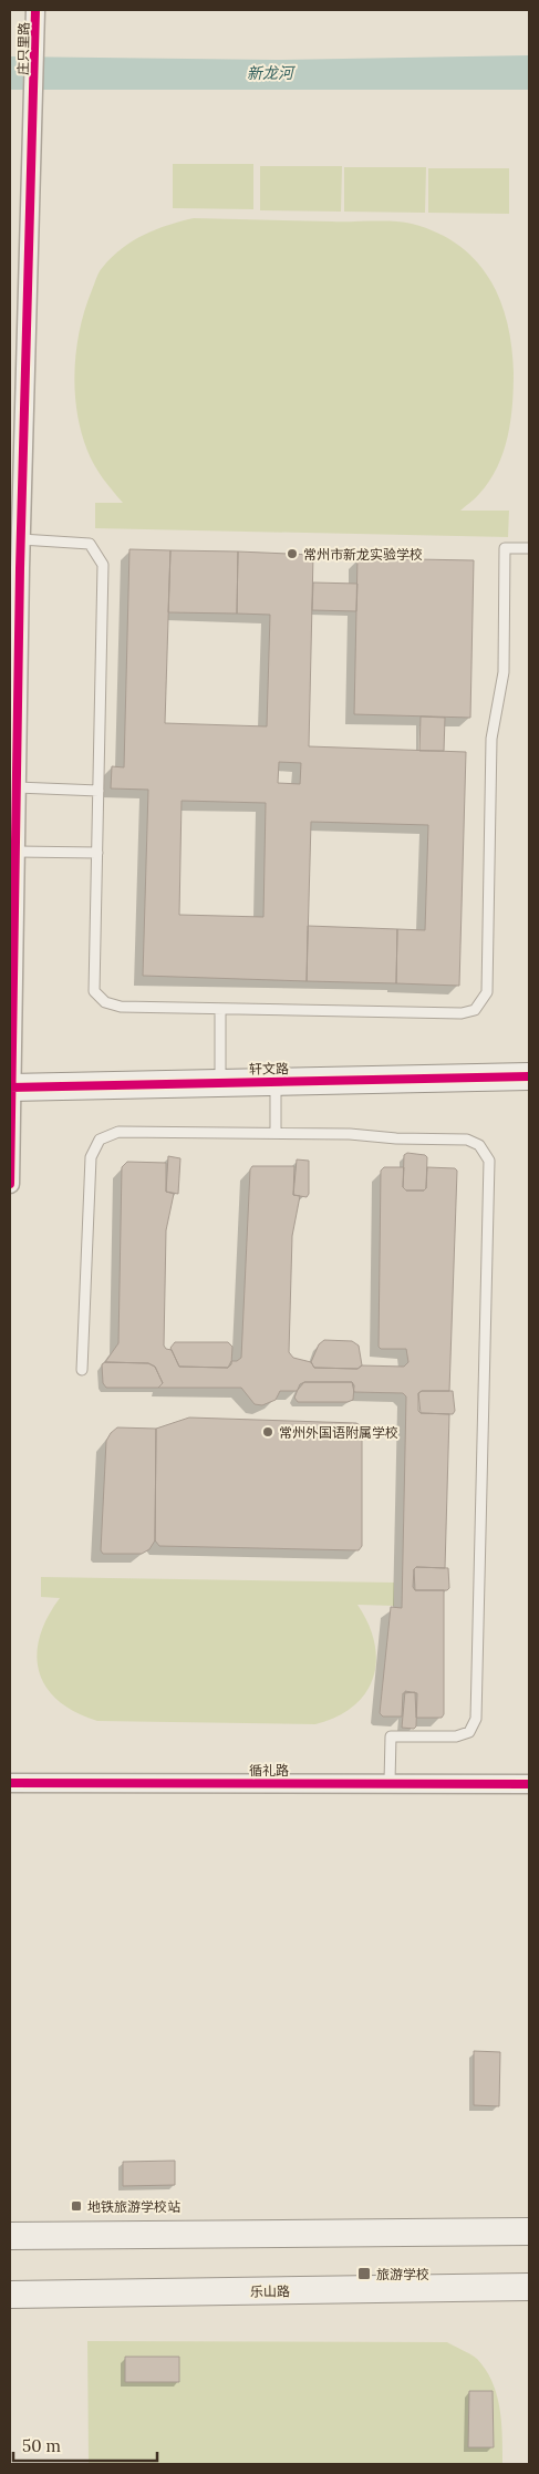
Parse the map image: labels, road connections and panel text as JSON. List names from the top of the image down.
{
  "streets": {
    "main road": ["轩文路", "乐山路"],
    "street": ["庄只里路", "循礼路"]
  },
  "crossings": [
    ["庄只里路", "轩文路"]
  ],
  "water": ["新龙河"],
  "places": {
    "other": ["常州市新龙实验学校", "常州外国语附属学校"],
    "transit": ["地铁旅游学校站", "旅游学校"]
  },
  "scale_bar": "50 m"
}
